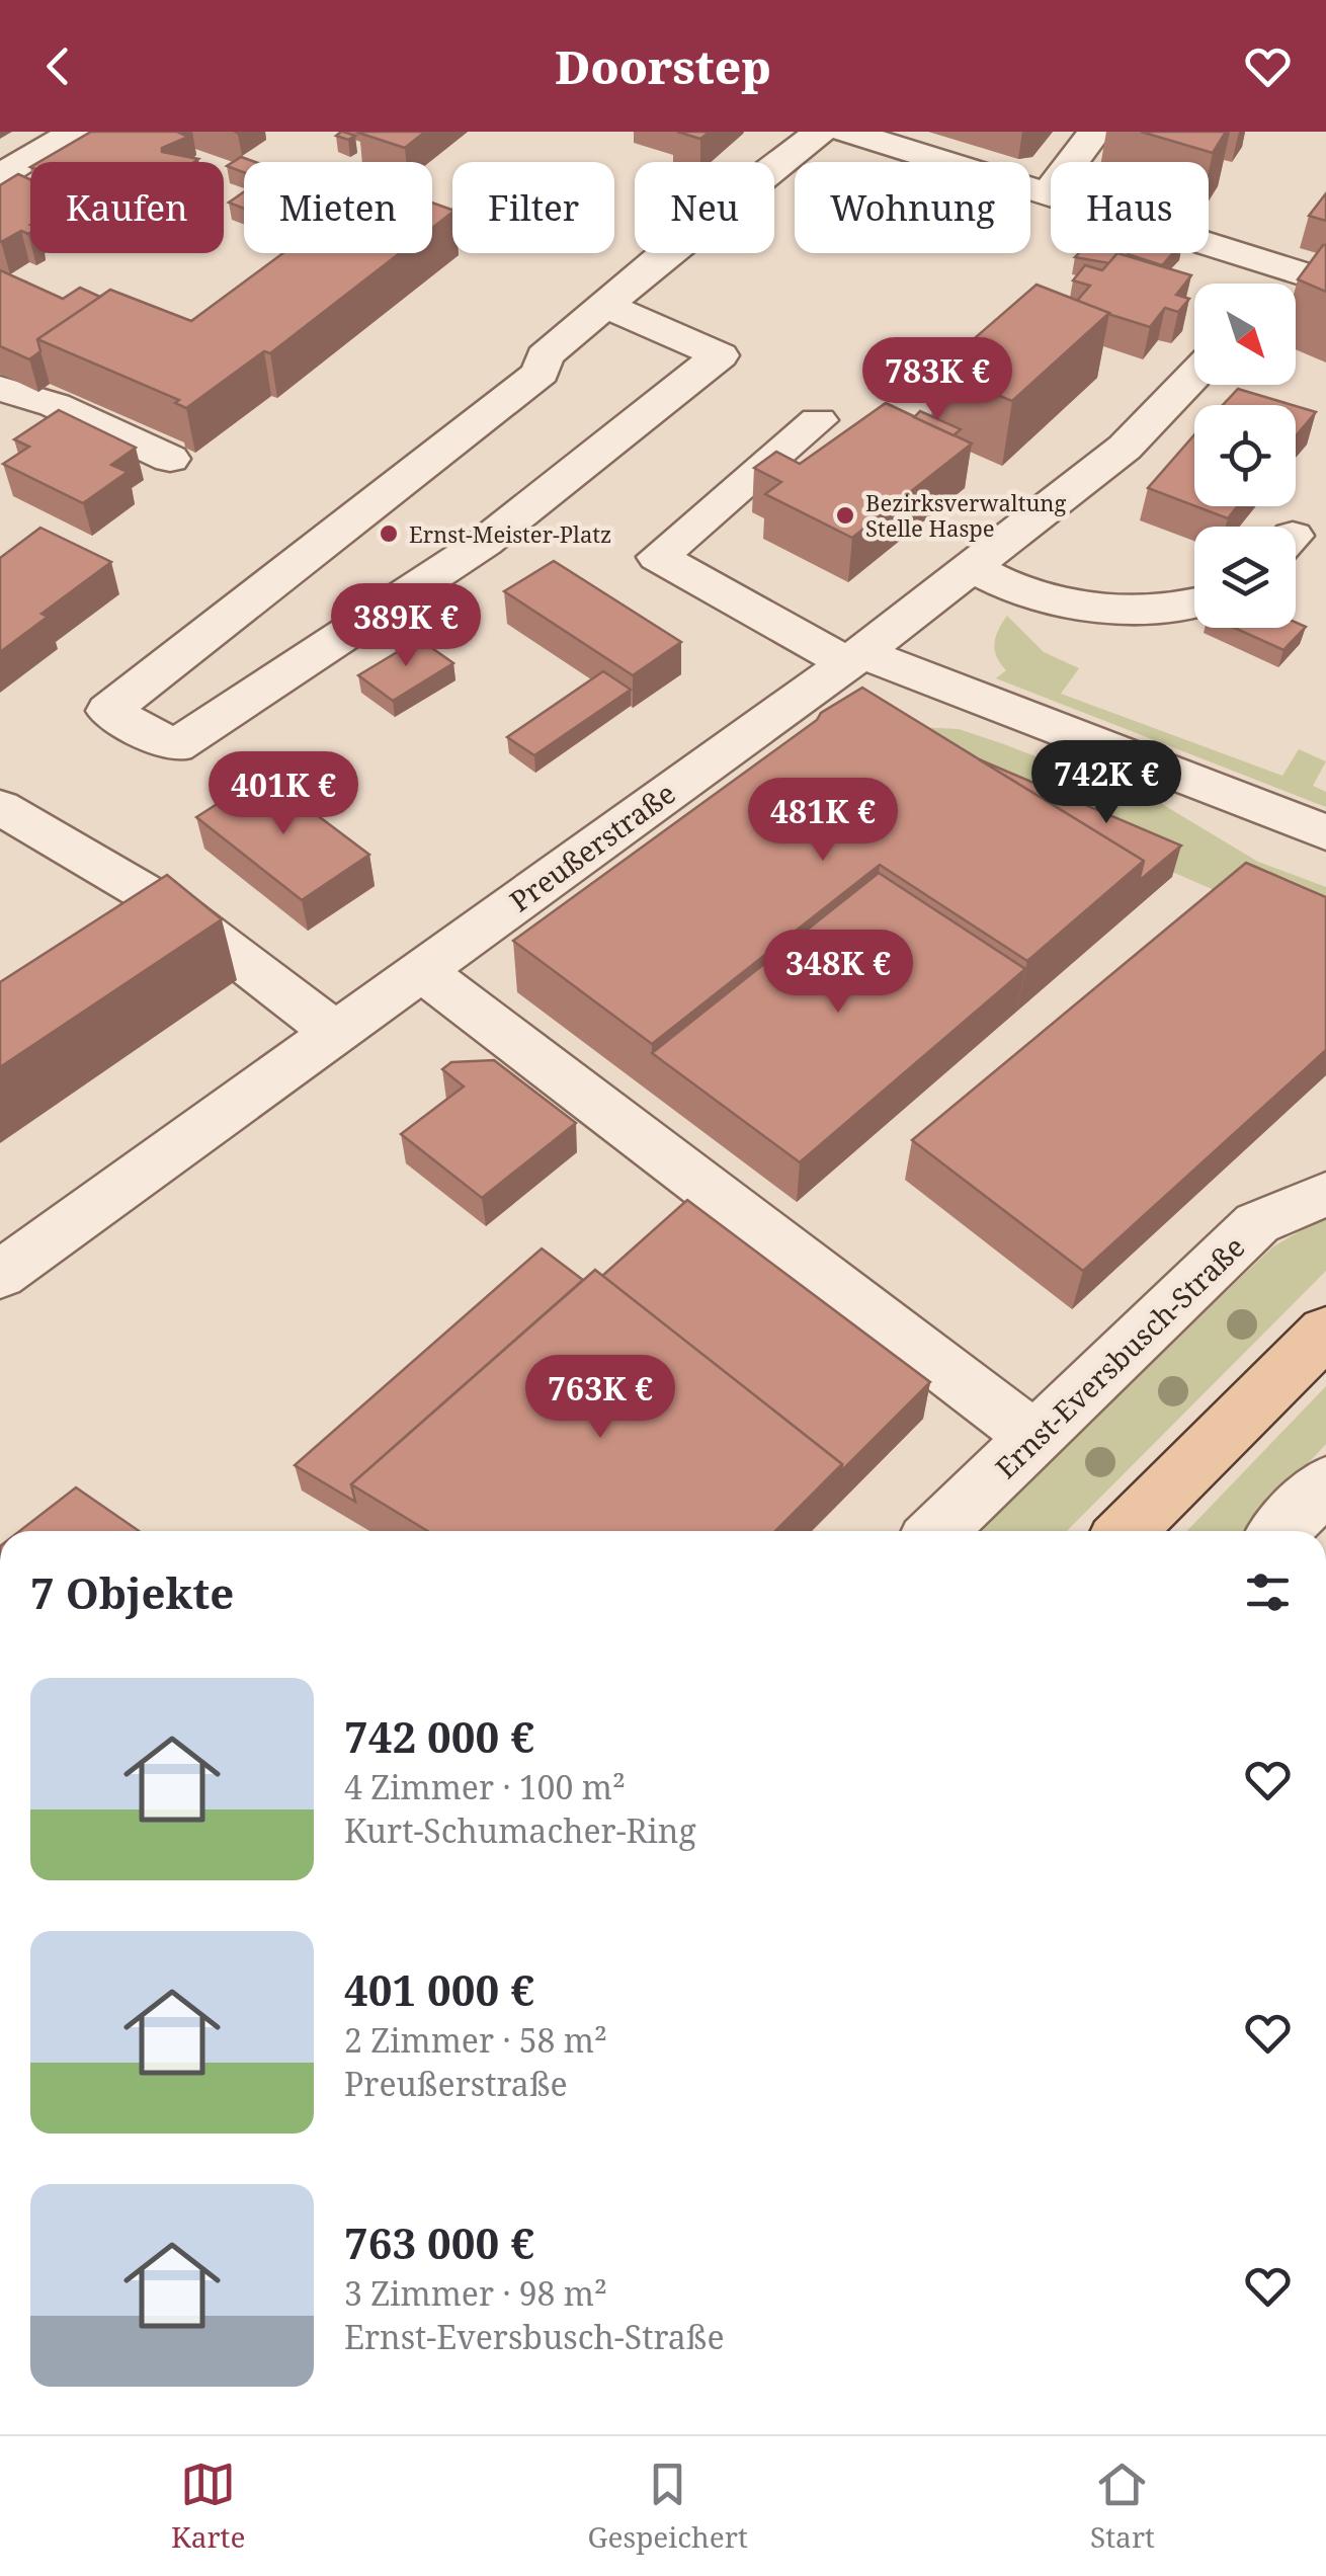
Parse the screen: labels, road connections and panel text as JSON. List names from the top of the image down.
{
  "streets": {
    "street": ["Preußerstraße", "Ernst-Eversbusch-Straße"]
  },
  "places": ["Bezirksverwaltung Stelle Haspe", "Ernst-Meister-Platz"],
  "north": "bottom right",
  "page": {
    "header": "Doorstep",
    "chip": [
      "Kaufen",
      "Mieten",
      "Filter",
      "Neu",
      "Wohnung",
      "Haus"
    ],
    "price": [
      "783K €",
      "389K €",
      "742K €",
      "401K €",
      "481K €",
      "348K €",
      "763K €"
    ],
    "heading": "7 Objekte",
    "list": [
      {
        "name": "742 000 €",
        "note": "4 Zimmer · 100 m² · Kurt-Schumacher-Ring"
      },
      {
        "name": "401 000 €",
        "note": "2 Zimmer · 58 m² · Preußerstraße"
      },
      {
        "name": "763 000 €",
        "note": "3 Zimmer · 98 m² · Ernst-Eversbusch-Straße"
      }
    ],
    "tabs": ["Karte", "Gespeichert", "Start"]
  }
}
